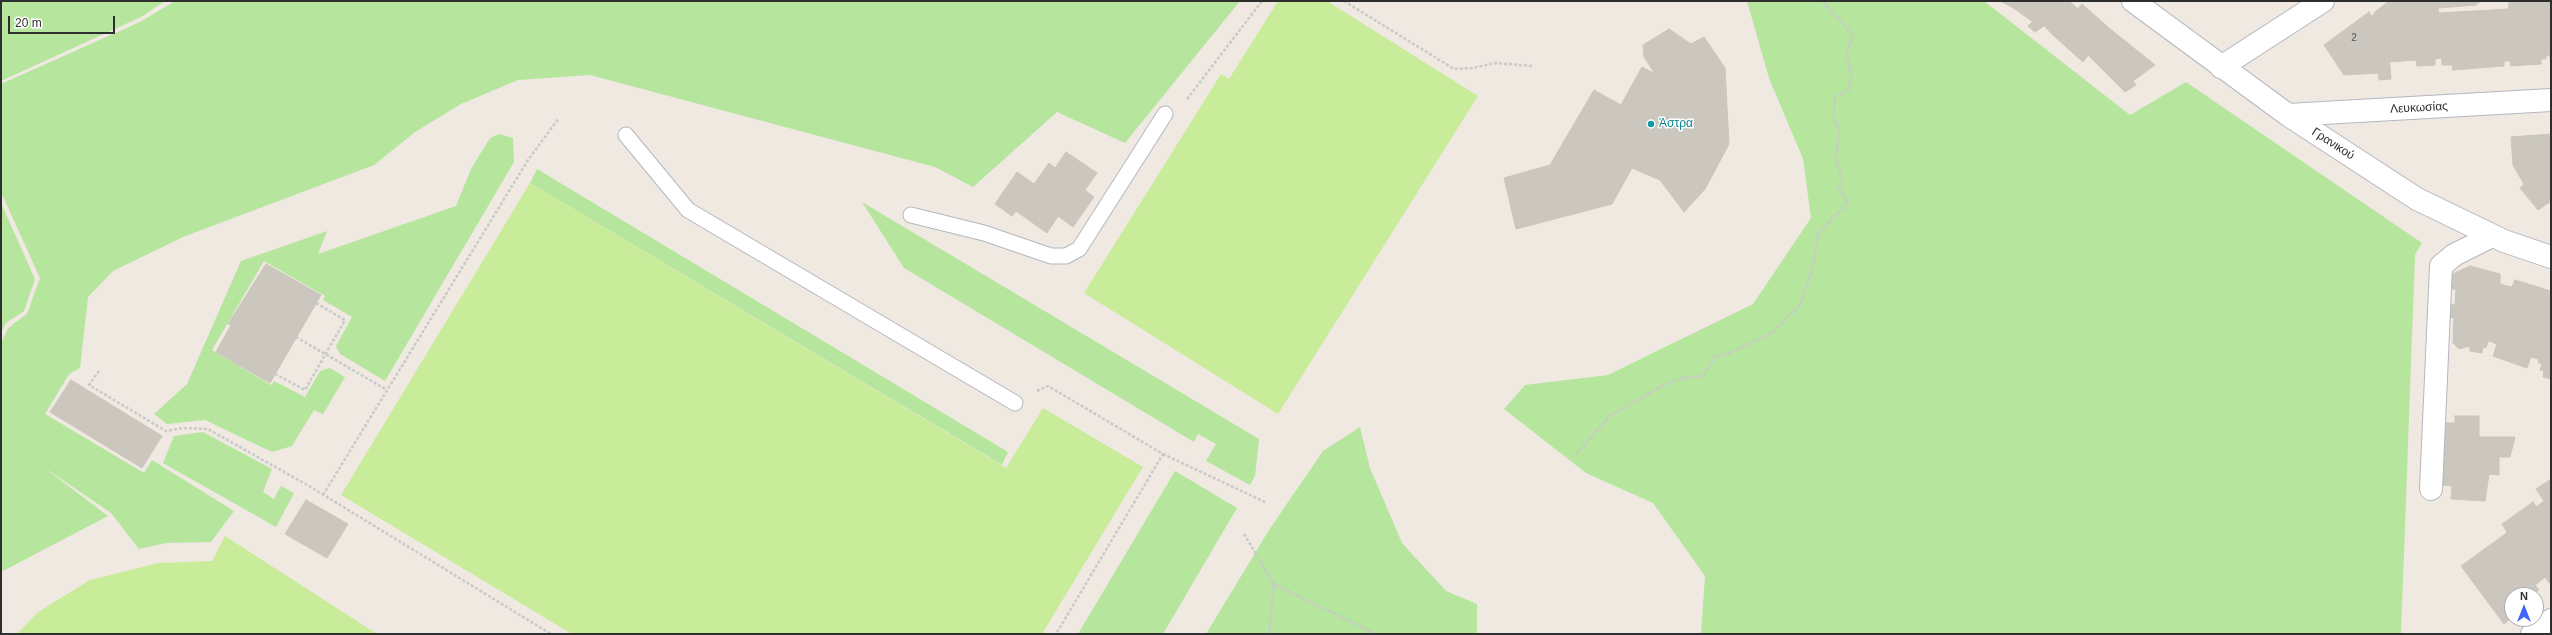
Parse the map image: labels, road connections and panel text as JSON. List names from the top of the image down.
{
  "streets": {
    "street": ["Λευκωσίας", "Γρανικού"]
  },
  "crossings": [
    ["Λευκωσίας", "Γρανικού"]
  ],
  "places": ["Άστρα"],
  "house_numbers": ["2"],
  "scale_bar": "20 m",
  "north": "top"
}
